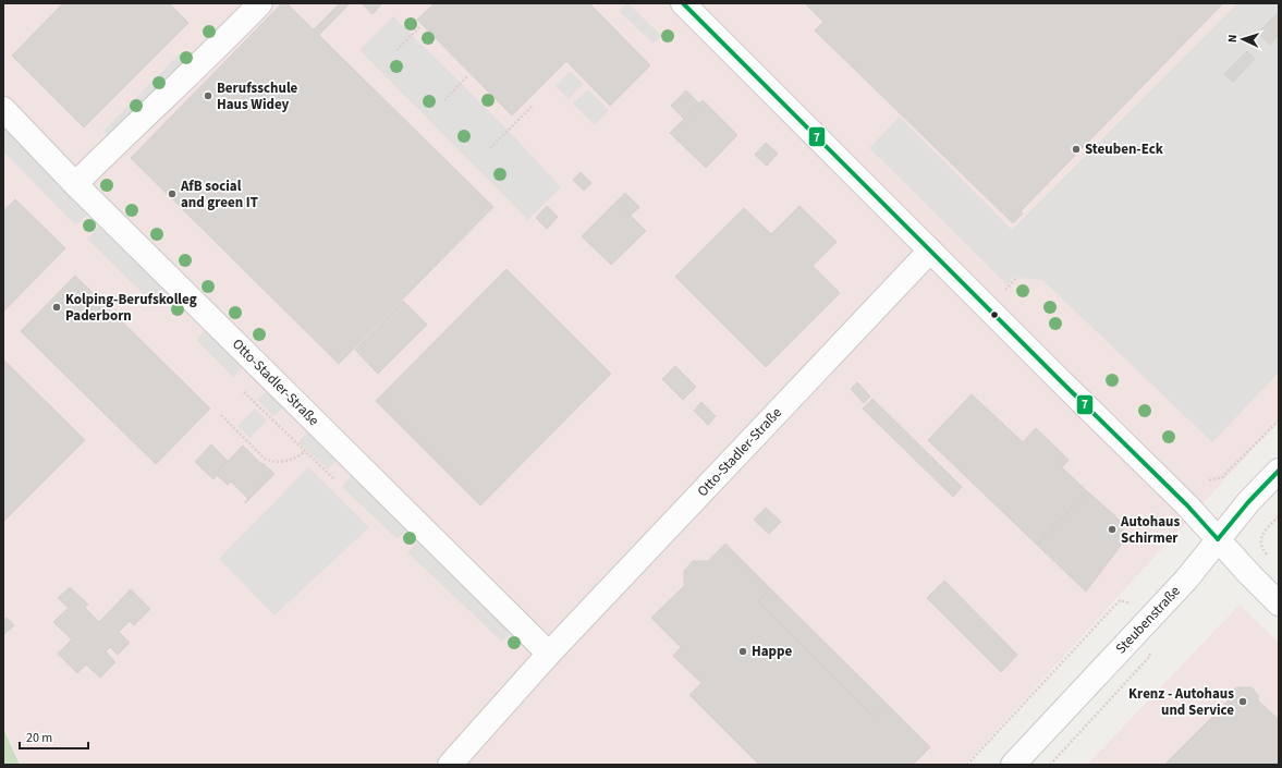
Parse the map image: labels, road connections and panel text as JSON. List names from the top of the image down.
{
  "streets": {
    "street": ["Otto-Stadler-Straße", "Steubenstraße"]
  },
  "places": [
    "Berufsschule Haus Widey",
    "Steuben-Eck",
    "AfB social and green IT",
    "Kolping-Berufskolleg Paderborn",
    "Autohaus Schirmer",
    "Happe",
    "Krenz - Autohaus und Service"
  ],
  "lines": ["transit line 7"],
  "scale_bar": "20 m",
  "north": "left"
}
